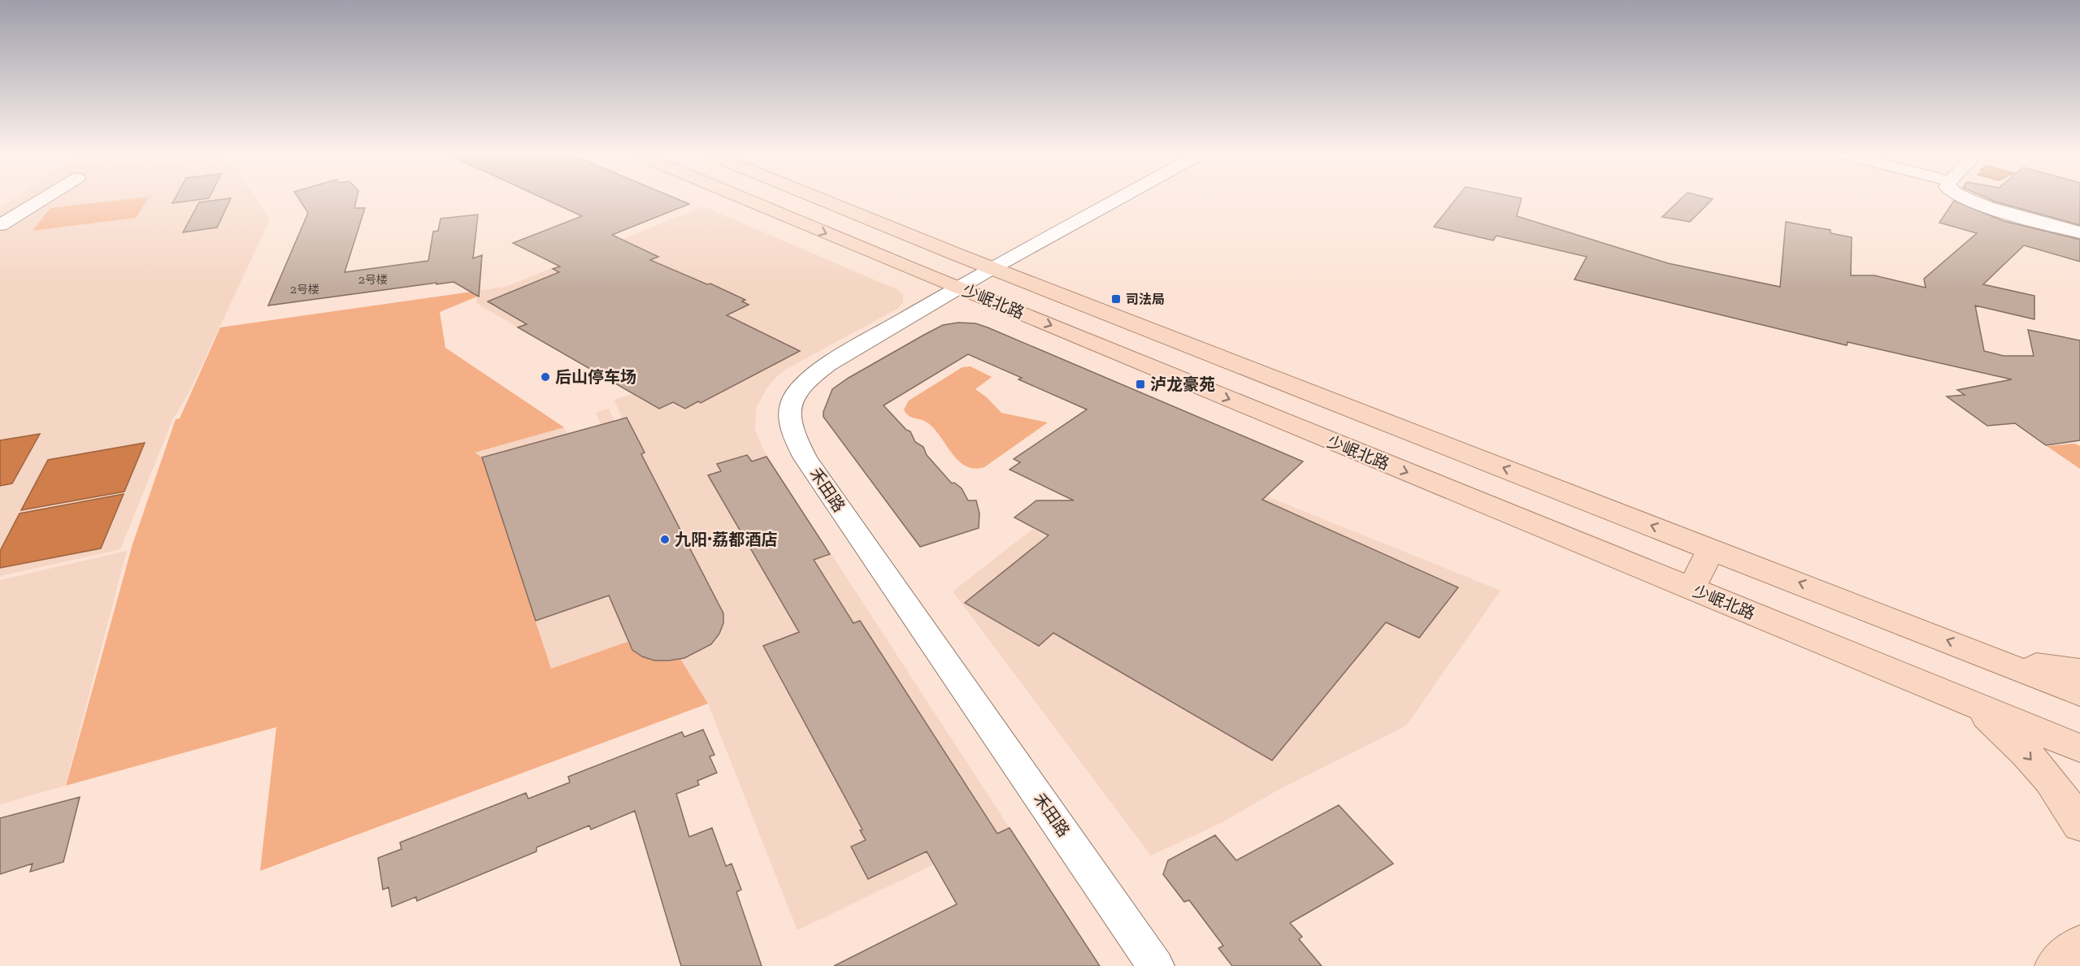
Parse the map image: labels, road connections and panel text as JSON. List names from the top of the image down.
{
  "streets": {
    "main road": ["少岷北路"],
    "street": ["禾田路"]
  },
  "crossings": [
    ["少岷北路", "禾田路"]
  ],
  "places": {
    "transit": ["司法局", "泸龙豪苑"],
    "other": ["后山停车场", "九阳·荔都酒店"]
  },
  "house_numbers": ["2号楼", "2号楼"]
}
